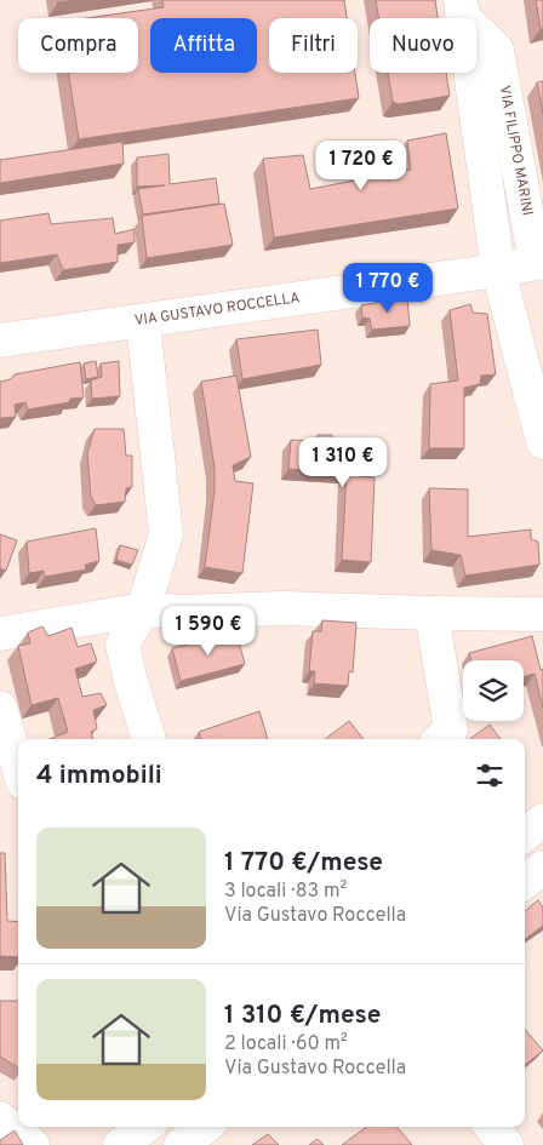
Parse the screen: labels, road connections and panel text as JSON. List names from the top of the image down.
{
  "streets": {
    "street": ["VIA FILIPPO MARINI", "VIA GUSTAVO ROCCELLA"]
  },
  "crossings": [
    ["VIA FILIPPO MARINI", "VIA GUSTAVO ROCCELLA"]
  ],
  "page": {
    "chip": [
      "Compra",
      "Affitta",
      "Filtri",
      "Nuovo"
    ],
    "price": [
      "1 720 €",
      "1 770 €",
      "1 310 €",
      "1 590 €"
    ],
    "heading": "4 immobili",
    "list": [
      {
        "name": "1 770 €/mese",
        "note": "3 locali · 83 m² · Via Gustavo Roccella"
      },
      {
        "name": "1 310 €/mese",
        "note": "2 locali · 60 m² · Via Gustavo Roccella"
      }
    ]
  }
}
